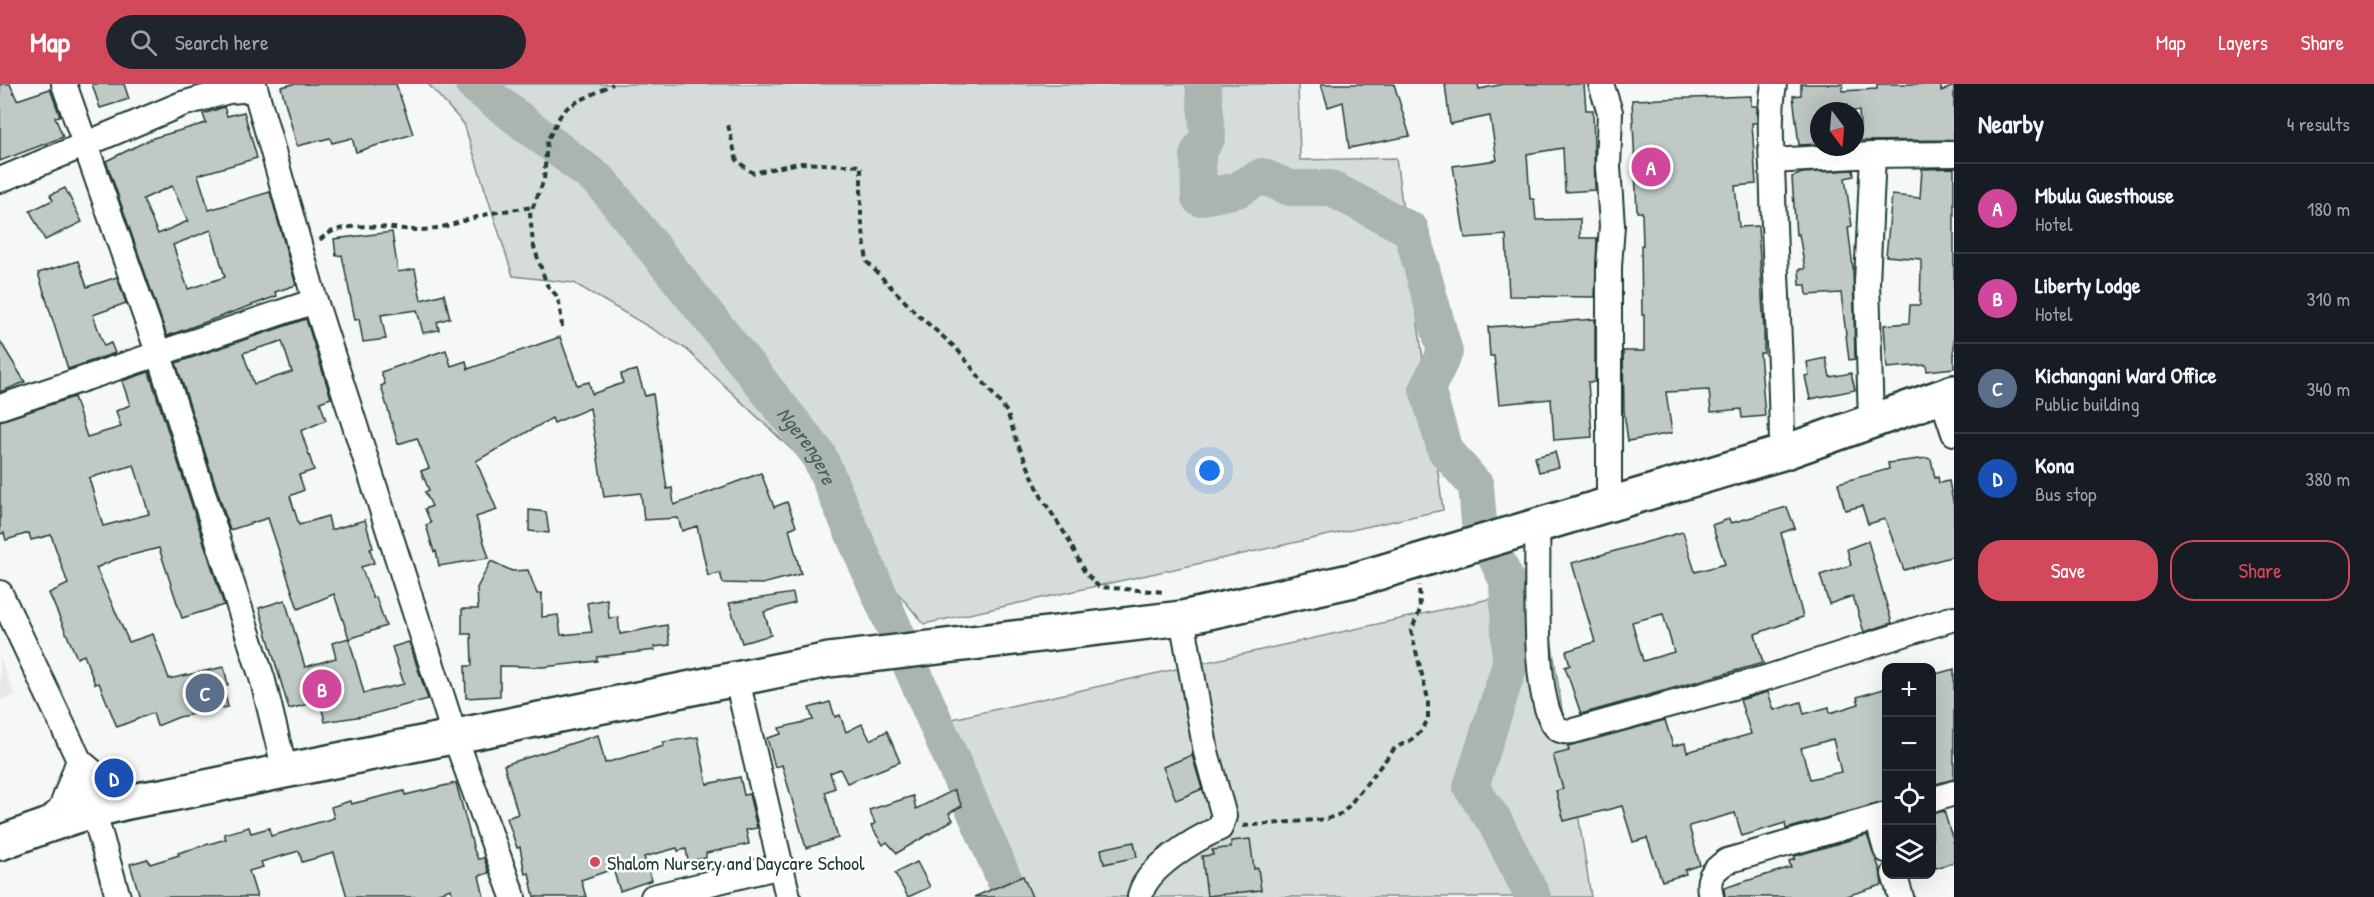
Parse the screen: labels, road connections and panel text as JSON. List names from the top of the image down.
{
  "water": ["Ngerengere"],
  "places": ["Shalom Nursery and Daycare School"],
  "north": "bottom",
  "page": {
    "header": "Map",
    "search": "Search here",
    "nav": ["Map", "Layers", "Share"],
    "heading": ["Nearby", "4 results"],
    "pins": [
      "A",
      "B",
      "C",
      "D"
    ],
    "list": [
      {
        "mark": "A",
        "name": "Mbulu Guesthouse",
        "note": "Hotel",
        "value": "180 m"
      },
      {
        "mark": "B",
        "name": "Liberty Lodge",
        "note": "Hotel",
        "value": "310 m"
      },
      {
        "mark": "C",
        "name": "Kichangani Ward Office",
        "note": "Public building",
        "value": "340 m"
      },
      {
        "mark": "D",
        "name": "Kona",
        "note": "Bus stop",
        "value": "380 m"
      }
    ],
    "buttons": ["Save", "Share"],
    "map_buttons": ["+", "−"]
  }
}
